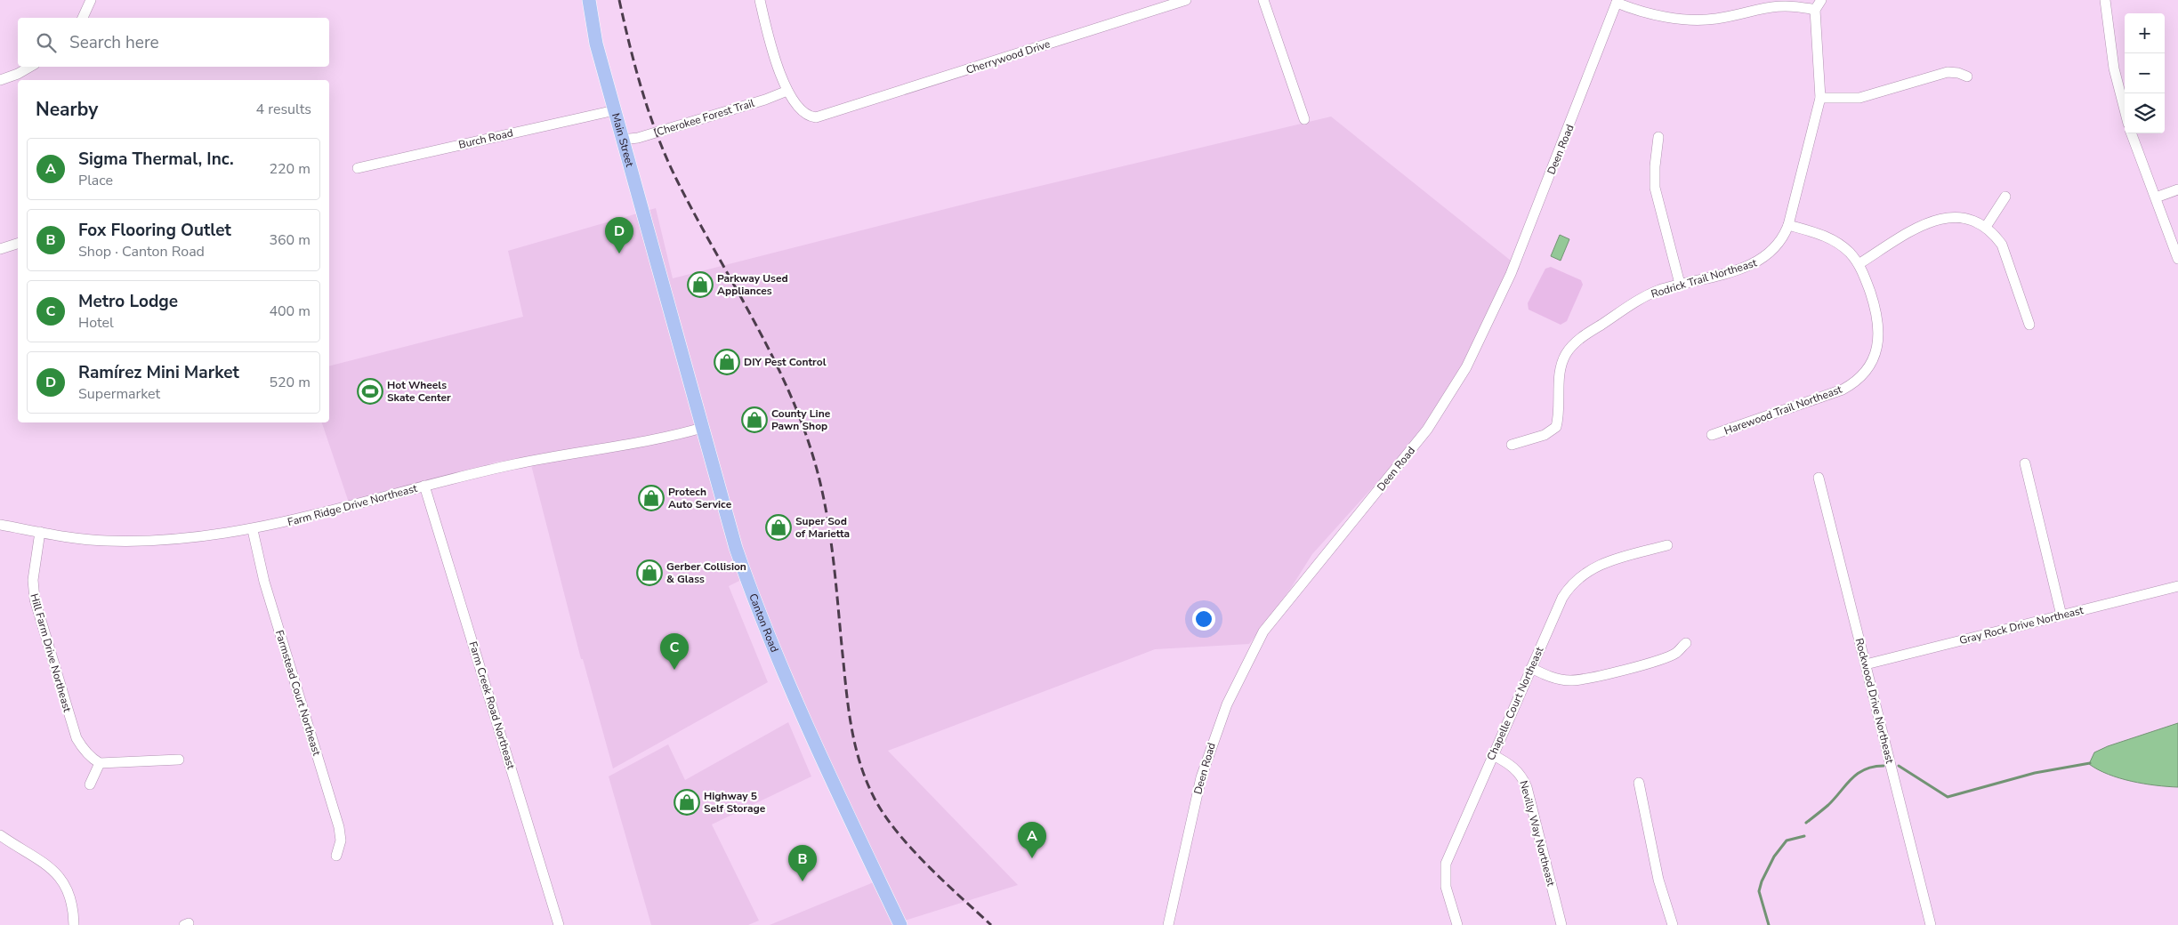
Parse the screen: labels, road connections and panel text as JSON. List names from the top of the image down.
{
  "streets": {
    "main road": ["Main Street", "Canton Road"],
    "street": [
      "Cherrywood Drive",
      "Cherokee Forest Trail",
      "Burch Road",
      "Deen Road",
      "Rodrick Trail Northeast",
      "Harewood Trail Northeast",
      "Farm Ridge Drive Northeast",
      "Gray Rock Drive Northeast",
      "Hill Farm Drive Northeast",
      "Farmstead Court Northeast",
      "Rockwood Drive Northeast",
      "Chapelle Court Northeast",
      "Farm Creek Road Northeast",
      "Nevilly Way Northeast"
    ]
  },
  "crossings": [
    ["Cherrywood Drive", "Cherokee Forest Trail"],
    ["Cherokee Forest Trail", "Main Street"],
    ["Burch Road", "Main Street"],
    ["Main Street", "Canton Road"],
    ["Rodrick Trail Northeast", "Harewood Trail Northeast"],
    ["Farm Ridge Drive Northeast", "Canton Road"],
    ["Farm Ridge Drive Northeast", "Hill Farm Drive Northeast"],
    ["Farm Ridge Drive Northeast", "Farmstead Court Northeast"],
    ["Farm Ridge Drive Northeast", "Farm Creek Road Northeast"],
    ["Gray Rock Drive Northeast", "Rockwood Drive Northeast"],
    ["Chapelle Court Northeast", "Nevilly Way Northeast"]
  ],
  "places": {
    "shop": [
      "Parkway Used Appliances",
      "DIY Pest Control",
      "County Line Pawn Shop",
      "Protech Auto Service",
      "Super Sod of Marietta",
      "Gerber Collision & Glass",
      "Highway 5 Self Storage"
    ],
    "sports": ["Hot Wheels Skate Center"]
  },
  "page": {
    "map_buttons": ["+", "−"],
    "search": "Search here",
    "heading": ["Nearby", "4 results"],
    "list": [
      {
        "mark": "A",
        "name": "Sigma Thermal, Inc.",
        "note": "Place",
        "value": "220 m"
      },
      {
        "mark": "B",
        "name": "Fox Flooring Outlet",
        "note": "Shop · Canton Road",
        "value": "360 m"
      },
      {
        "mark": "C",
        "name": "Metro Lodge",
        "note": "Hotel",
        "value": "400 m"
      },
      {
        "mark": "D",
        "name": "Ramírez Mini Market",
        "note": "Supermarket",
        "value": "520 m"
      }
    ],
    "pins": [
      "D",
      "C",
      "A",
      "B"
    ]
  }
}
